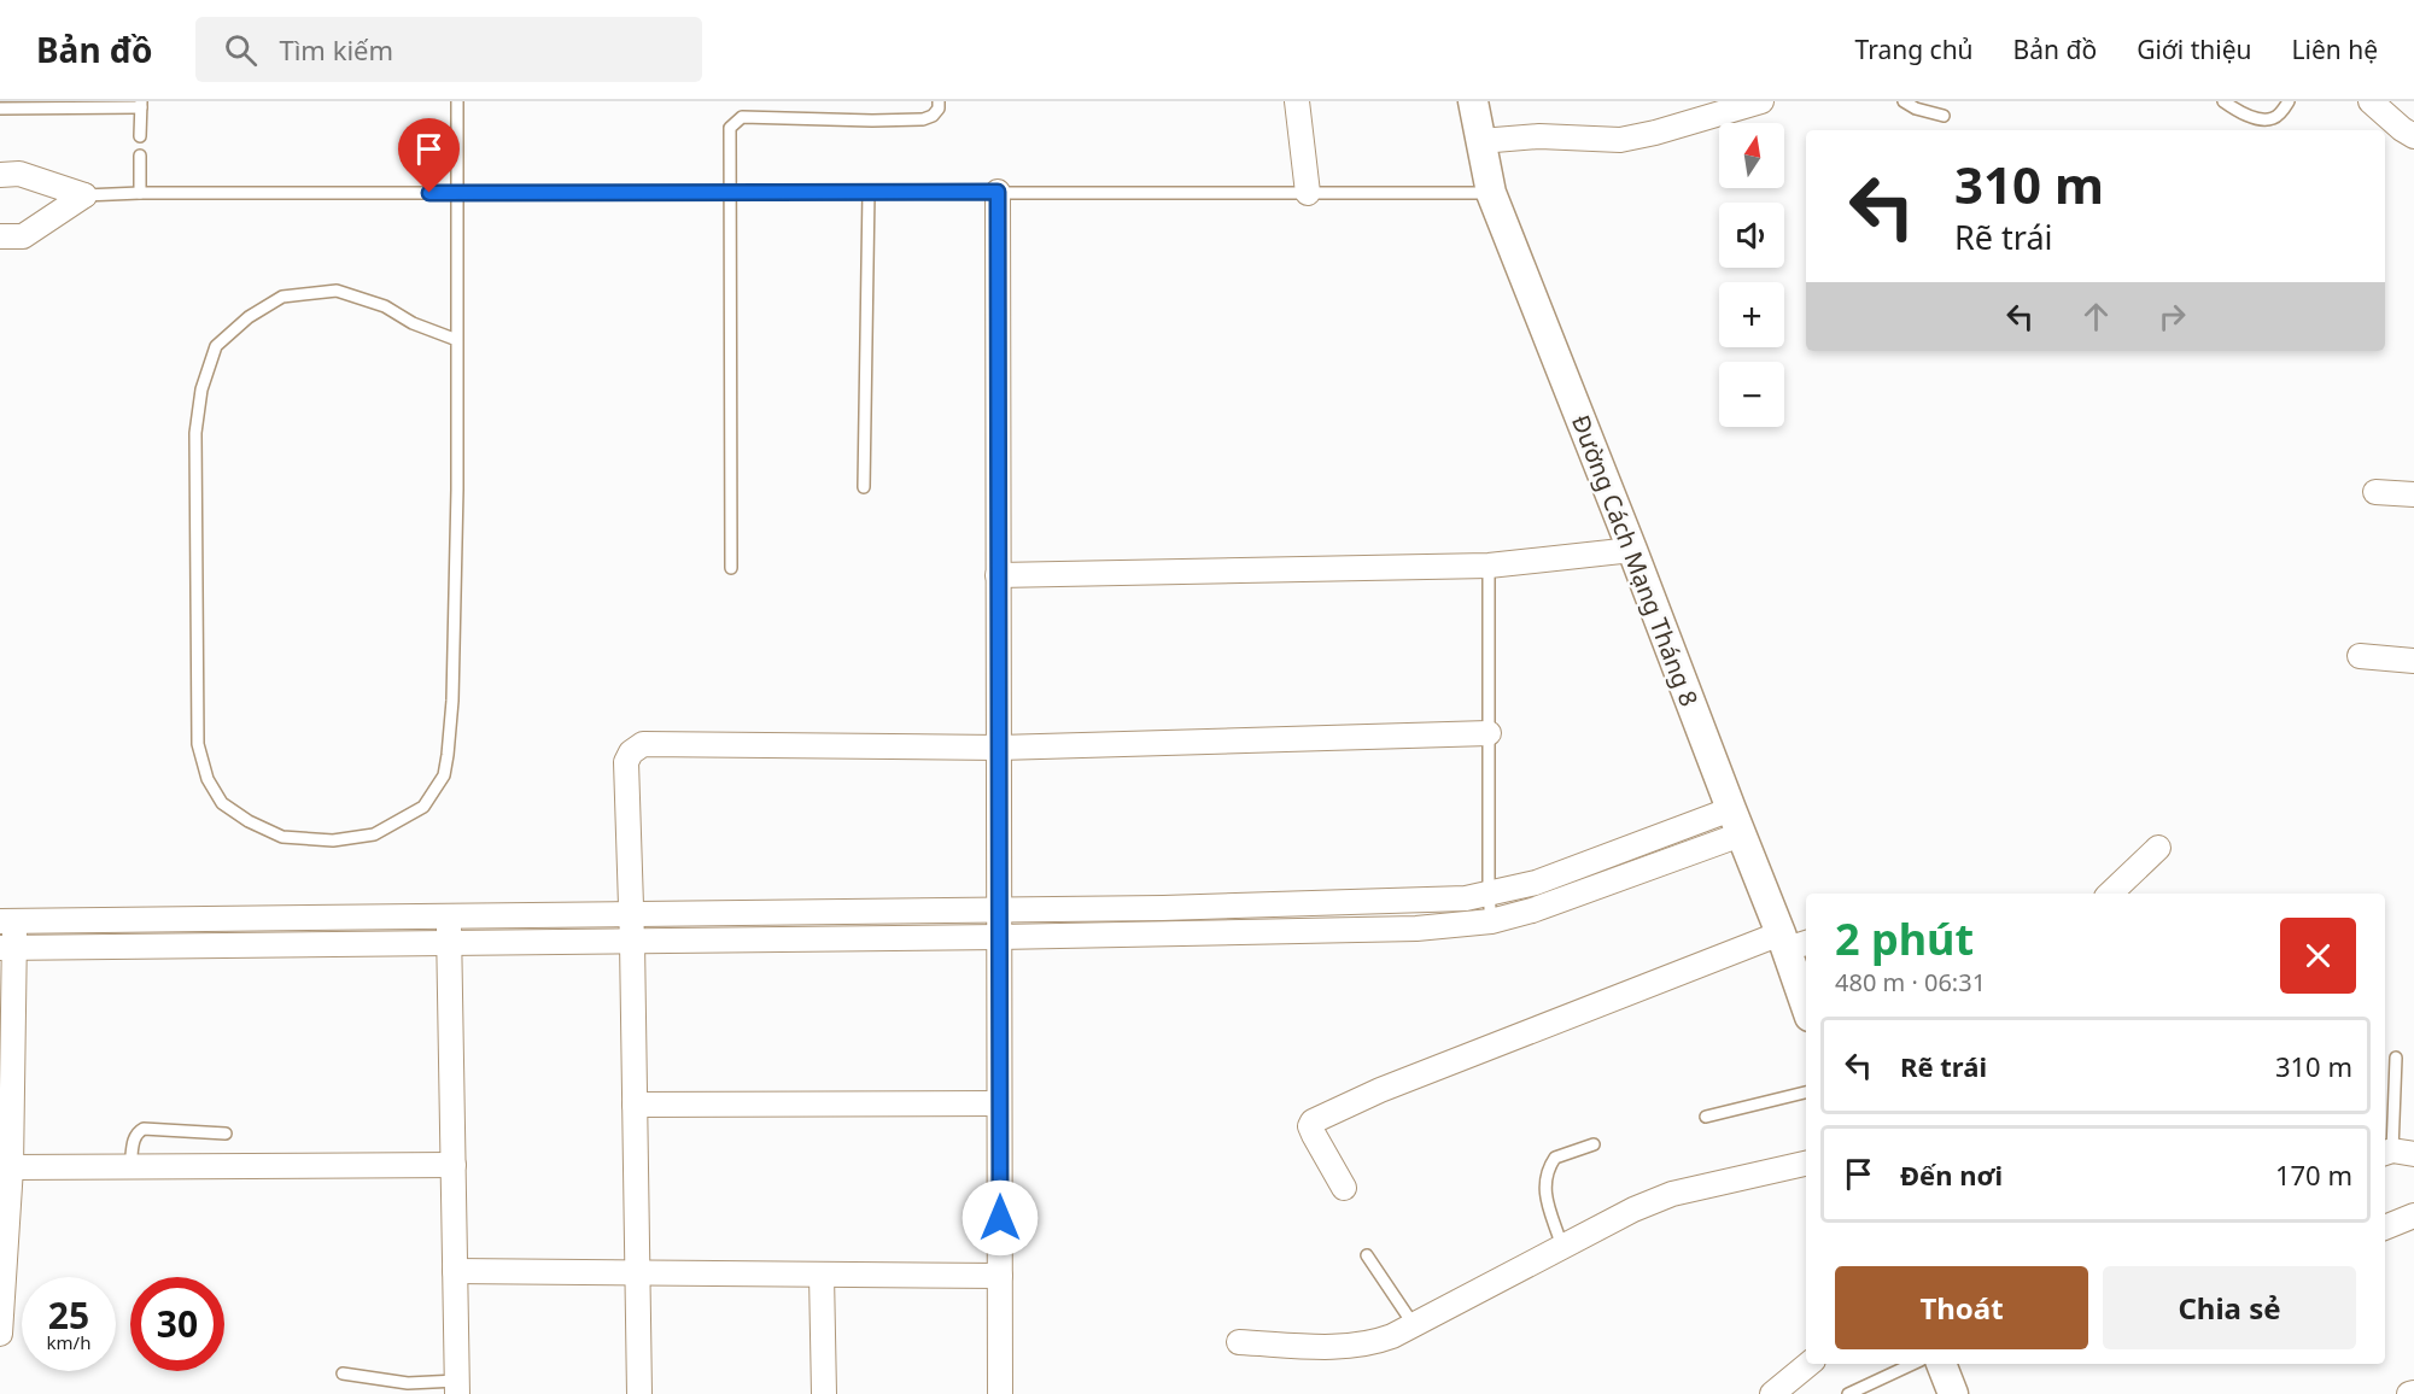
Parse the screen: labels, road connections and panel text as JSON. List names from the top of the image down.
{
  "streets": {
    "street": ["Đường Cách Mạng Tháng 8"]
  },
  "north": "top",
  "page": {
    "header": "Bản đồ",
    "search": "Tìm kiếm",
    "nav": [
      "Trang chủ",
      "Bản đồ",
      "Giới thiệu",
      "Liên hệ"
    ],
    "map_buttons": ["+", "−"],
    "turn": ["310 m", "Rẽ trái"],
    "heading": ["2 phút", "480 m · 06:31"],
    "list": [
      {
        "name": "Rẽ trái",
        "value": "310 m"
      },
      {
        "name": "Đến nơi",
        "value": "170 m"
      }
    ],
    "buttons": ["Thoát", "Chia sẻ"],
    "speed": "25 km/h",
    "limit": "30"
  }
}
